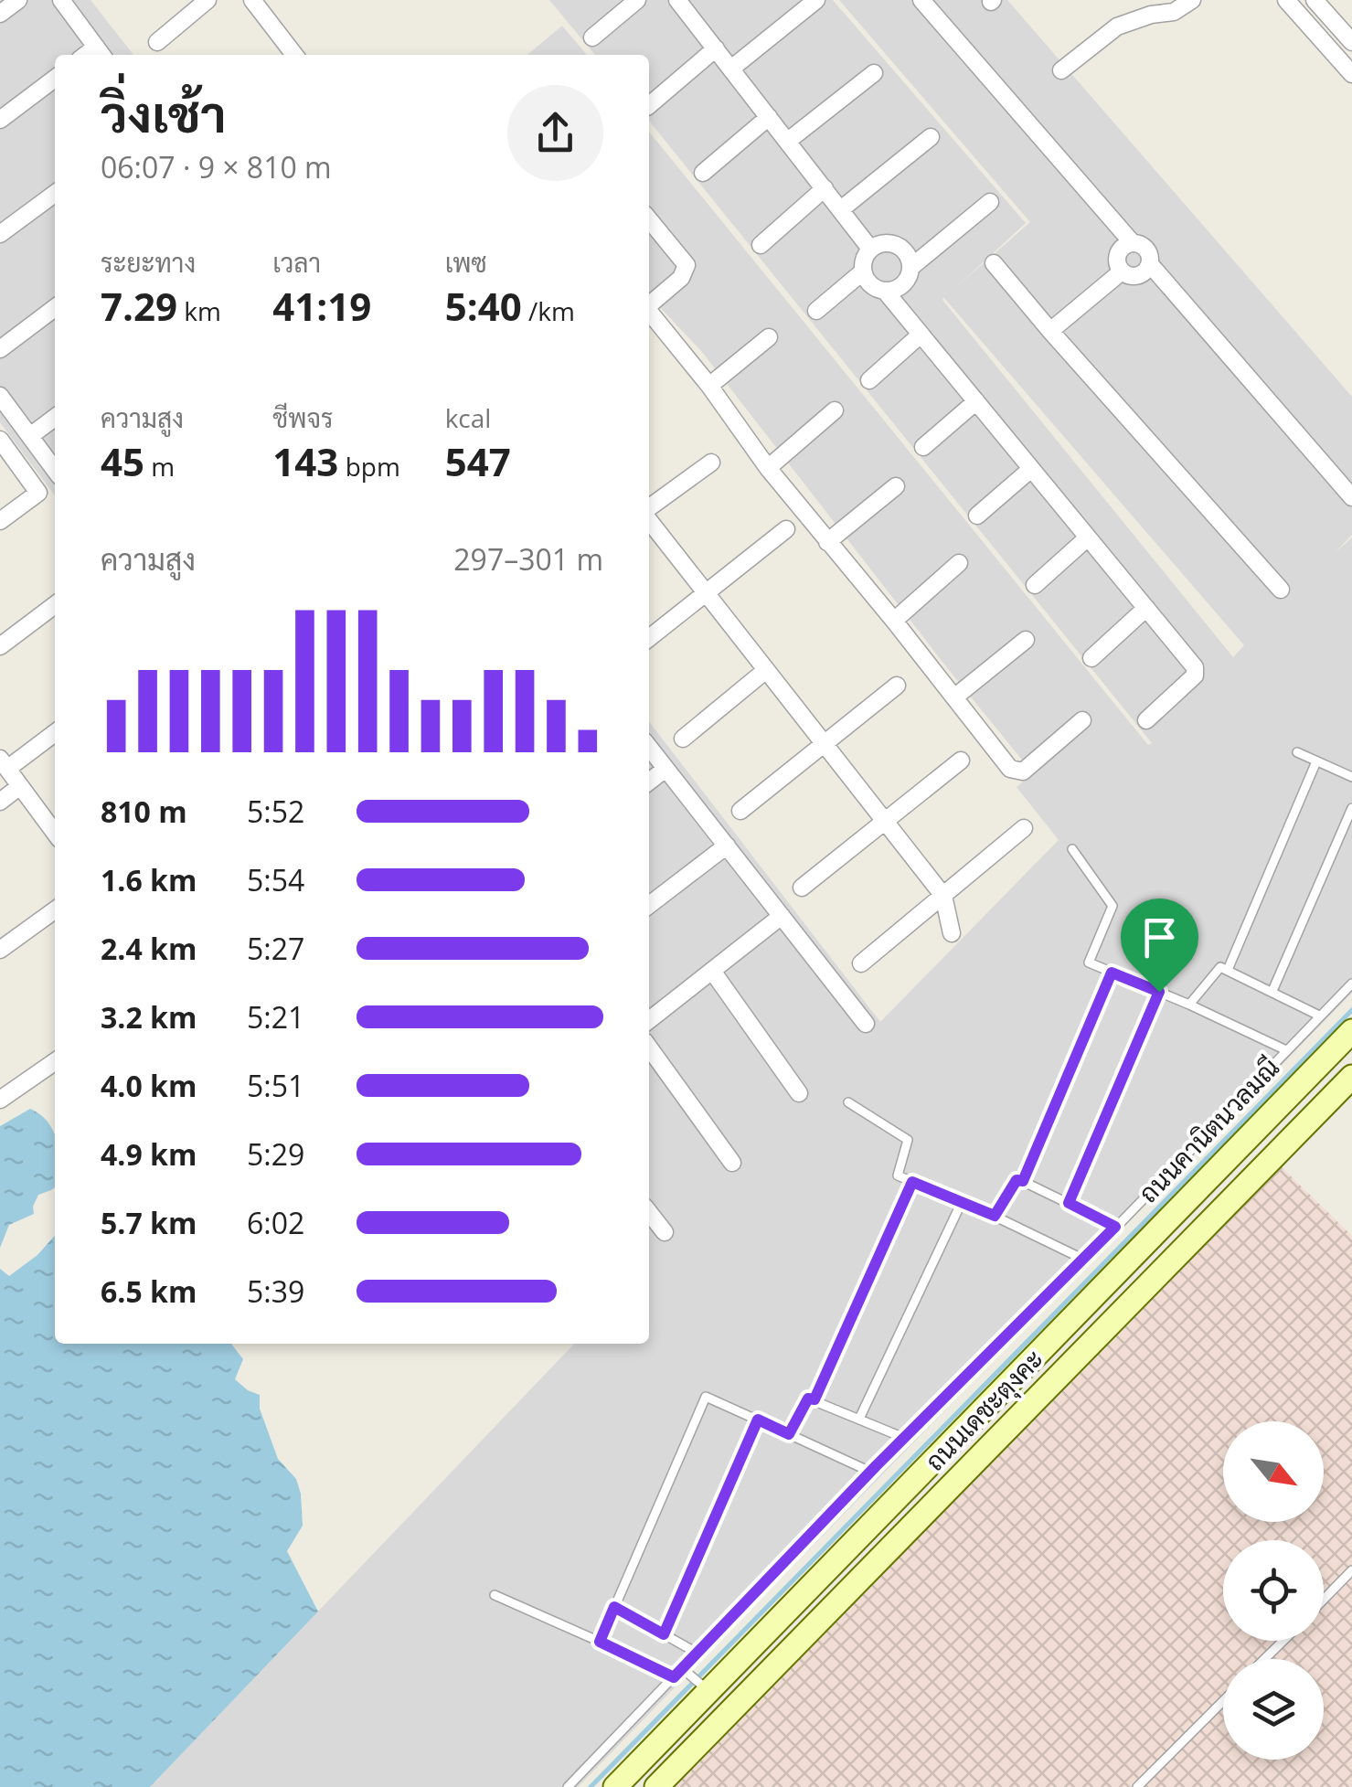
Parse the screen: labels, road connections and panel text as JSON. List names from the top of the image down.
{
  "streets": {
    "street": ["ถนนเดชะตุงคะ"],
    "lane": ["ถนนคานิตนวลมณี"]
  },
  "north": "bottom right",
  "page": {
    "heading": ["วิ่งเช้า", "06:07 · 9 × 810 m"],
    "stats": [
      ["ระยะทาง", "7.29 km"],
      ["เวลา", "41:19"],
      ["เพซ", "5:40 /km"],
      ["ความสูง", "45 m"],
      ["ชีพจร", "143 bpm"],
      ["kcal", "547"]
    ],
    "chart": ["ความสูง", "297–301 m"],
    "list": [
      {
        "name": "810 m",
        "note": "5:52"
      },
      {
        "name": "1.6 km",
        "note": "5:54"
      },
      {
        "name": "2.4 km",
        "note": "5:27"
      },
      {
        "name": "3.2 km",
        "note": "5:21"
      },
      {
        "name": "4.0 km",
        "note": "5:51"
      },
      {
        "name": "4.9 km",
        "note": "5:29"
      },
      {
        "name": "5.7 km",
        "note": "6:02"
      },
      {
        "name": "6.5 km",
        "note": "5:39"
      }
    ]
  }
}
